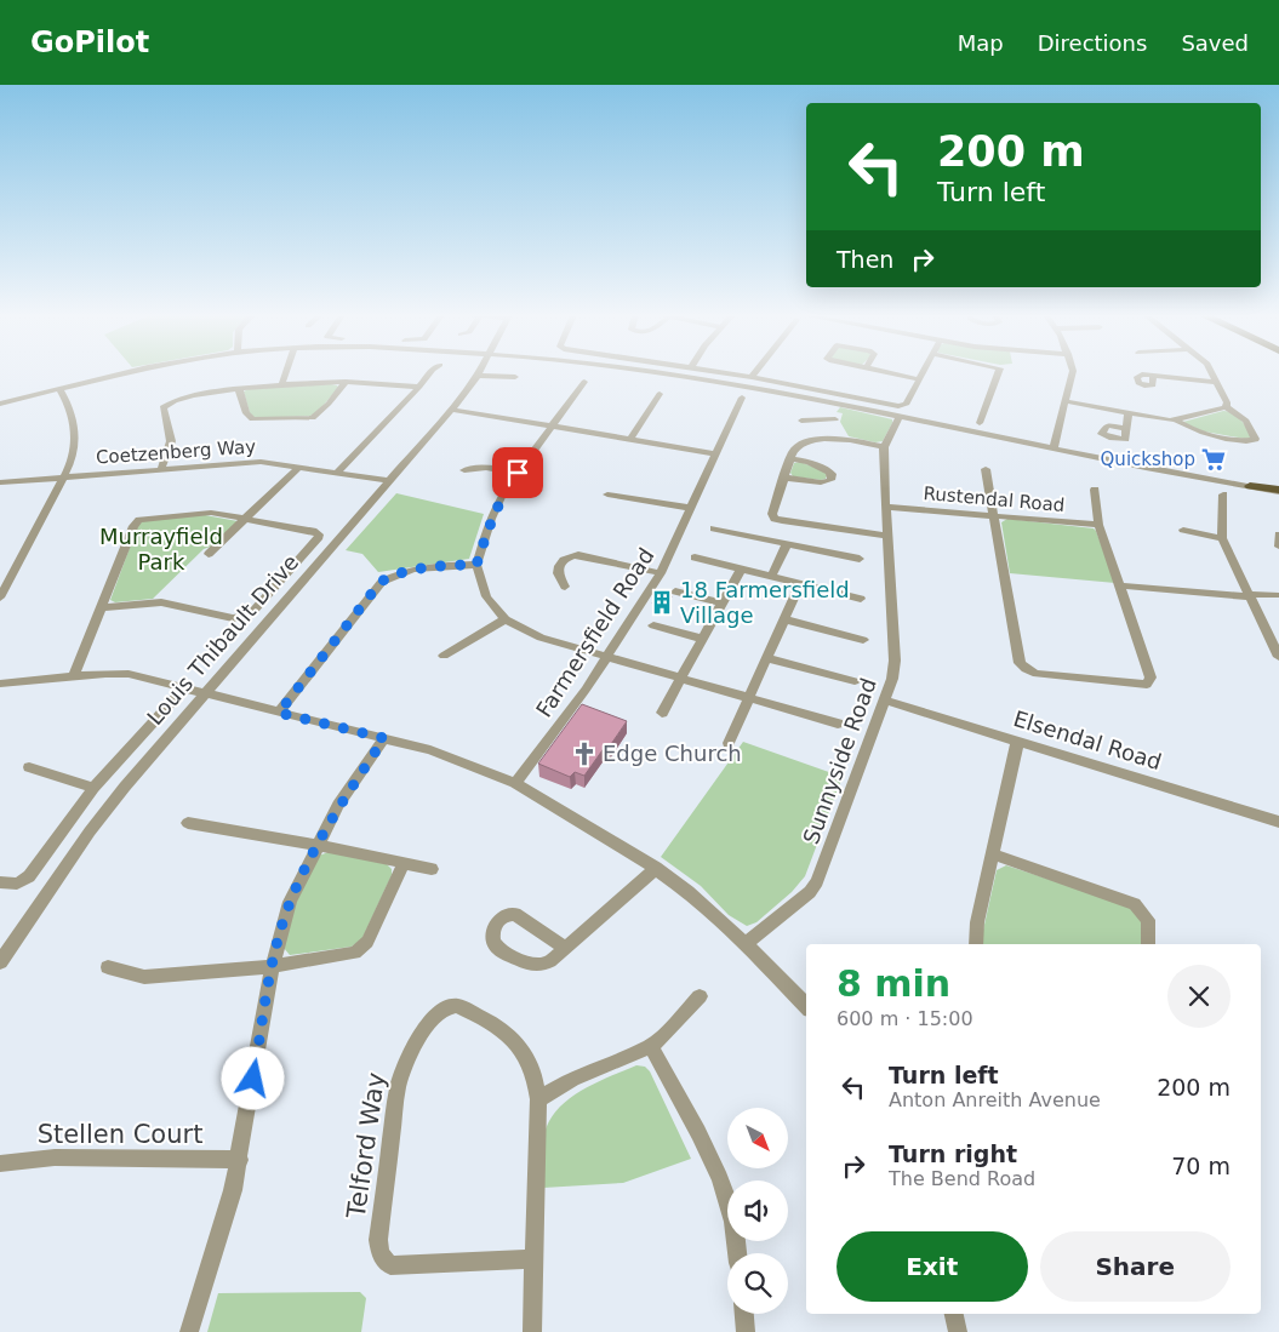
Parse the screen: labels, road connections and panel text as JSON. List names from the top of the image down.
{
  "streets": {
    "street": [
      "Coetzenberg Way",
      "Rustendal Road",
      "Farmersfield Road",
      "Louis Thibault Drive",
      "Elsendal Road",
      "Sunnyside Road",
      "Stellen Court",
      "Telford Way"
    ]
  },
  "crossings": [
    ["Coetzenberg Way", "Louis Thibault Drive"],
    ["Rustendal Road", "Sunnyside Road"],
    ["Elsendal Road", "Sunnyside Road"]
  ],
  "parks": ["Murrayfield Park"],
  "places": {
    "supermarket": ["Quickshop"],
    "building": ["18 Farmersfield Village"],
    "church": ["Edge Church"]
  },
  "north": "bottom right",
  "page": {
    "header": "GoPilot",
    "nav": ["Map", "Directions", "Saved"],
    "turn": ["200 m", "Turn left"],
    "then": "Then",
    "heading": ["8 min", "600 m · 15:00"],
    "list": [
      {
        "name": "Turn left",
        "note": "Anton Anreith Avenue",
        "value": "200 m"
      },
      {
        "name": "Turn right",
        "note": "The Bend Road",
        "value": "70 m"
      }
    ],
    "buttons": ["Exit", "Share"]
  }
}
